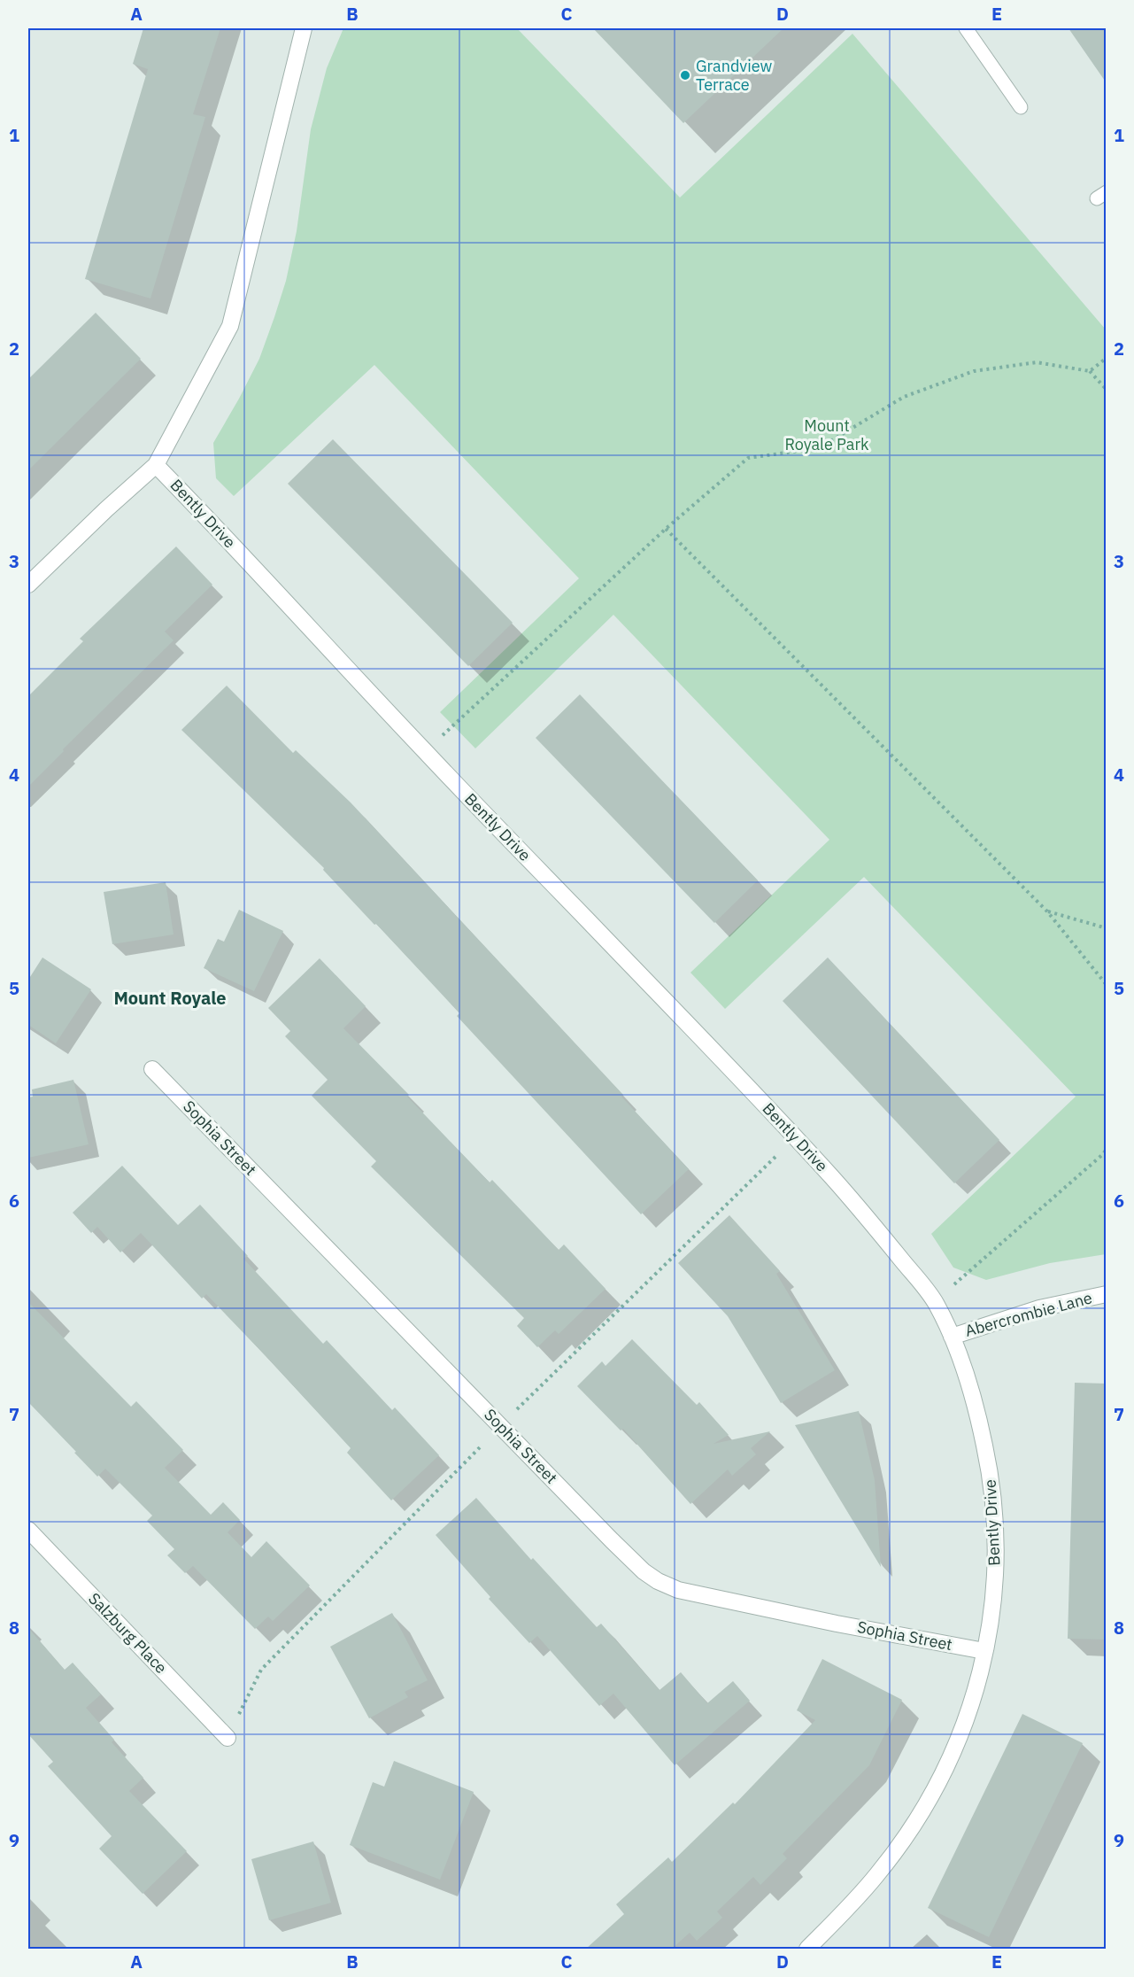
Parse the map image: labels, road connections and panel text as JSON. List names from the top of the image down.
{
  "streets": {
    "street": [
      "Bently Drive",
      "Sophia Street",
      "Abercrombie Lane",
      "Salzburg Place"
    ]
  },
  "crossings": [
    ["Bently Drive", "Sophia Street"],
    ["Bently Drive", "Abercrombie Lane"]
  ],
  "districts": ["Mount Royale"],
  "parks": ["Mount Royale Park"],
  "places": ["Grandview Terrace"],
  "grid": {
    "columns": [
      "A",
      "B",
      "C",
      "D",
      "E"
    ],
    "rows": [
      "1",
      "2",
      "3",
      "4",
      "5",
      "6",
      "7",
      "8",
      "9"
    ]
  }
}
